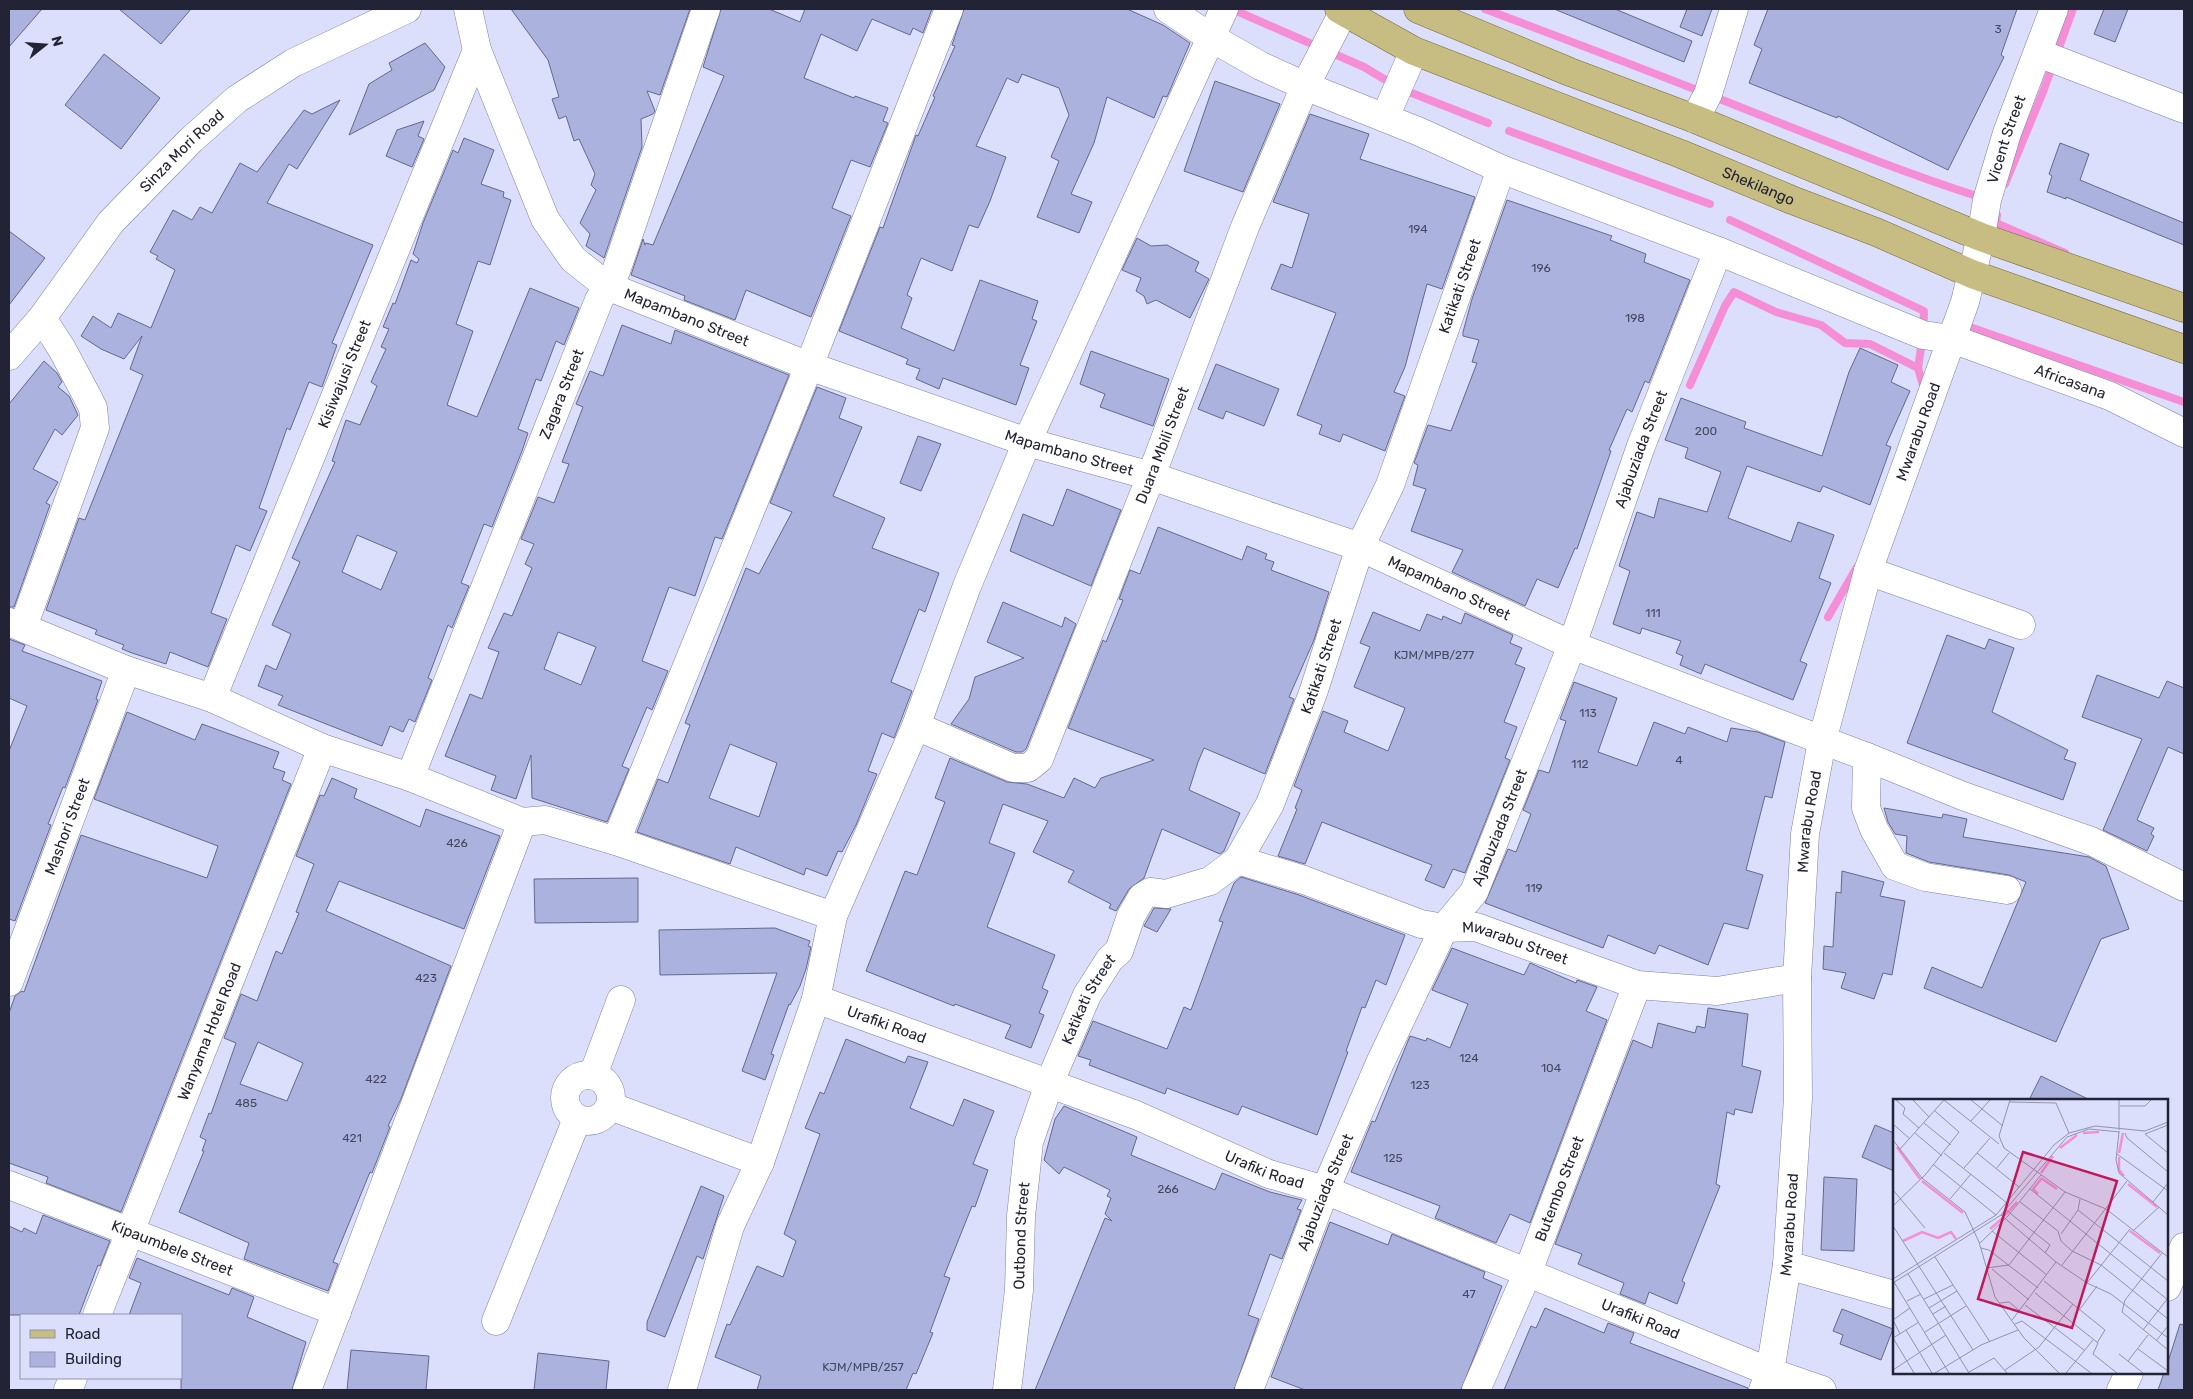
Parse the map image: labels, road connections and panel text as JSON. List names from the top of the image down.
{
  "streets": {
    "main road": ["Shekilango"],
    "street": [
      "Vicent Street",
      "Sinza Mori Road",
      "Katikati Street",
      "Mapambano Street",
      "Kisiwajusi Street",
      "Africasana",
      "Zagara Street",
      "Mwarabu Road",
      "Duara Mbili Street",
      "Ajabuziada Street",
      "Mashori Street",
      "Mwarabu Street",
      "Urafiki Road",
      "Wanyama Hotel Road",
      "Butembo Street",
      "Outbond Street",
      "Kipaumbele Street"
    ]
  },
  "crossings": [
    ["Vicent Street", "Shekilango"],
    ["Vicent Street", "Mwarabu Road"],
    ["Shekilango", "Mwarabu Road"],
    ["Shekilango", "Duara Mbili Street"],
    ["Katikati Street", "Mapambano Street"],
    ["Katikati Street", "Africasana"],
    ["Katikati Street", "Mwarabu Street"],
    ["Katikati Street", "Urafiki Road"],
    ["Katikati Street", "Outbond Street"],
    ["Mapambano Street", "Kisiwajusi Street"],
    ["Mapambano Street", "Zagara Street"],
    ["Mapambano Street", "Mwarabu Road"],
    ["Mapambano Street", "Duara Mbili Street"],
    ["Mapambano Street", "Ajabuziada Street"],
    ["Africasana", "Mwarabu Road"],
    ["Africasana", "Duara Mbili Street"],
    ["Africasana", "Ajabuziada Street"],
    ["Mwarabu Road", "Mwarabu Street"],
    ["Mwarabu Road", "Urafiki Road"],
    ["Ajabuziada Street", "Mwarabu Street"],
    ["Ajabuziada Street", "Urafiki Road"],
    ["Mwarabu Street", "Butembo Street"],
    ["Urafiki Road", "Butembo Street"],
    ["Urafiki Road", "Outbond Street"],
    ["Wanyama Hotel Road", "Kipaumbele Street"]
  ],
  "house_numbers": [
    "3",
    "194",
    "196",
    "198",
    "200",
    "111",
    "KJM/MPB/277",
    "113",
    "4",
    "112",
    "426",
    "119",
    "423",
    "124",
    "104",
    "422",
    "123",
    "485",
    "421",
    "125",
    "266",
    "47",
    "KJM/MPB/257"
  ],
  "legend": ["Road", "Building"],
  "north": "right"
}
